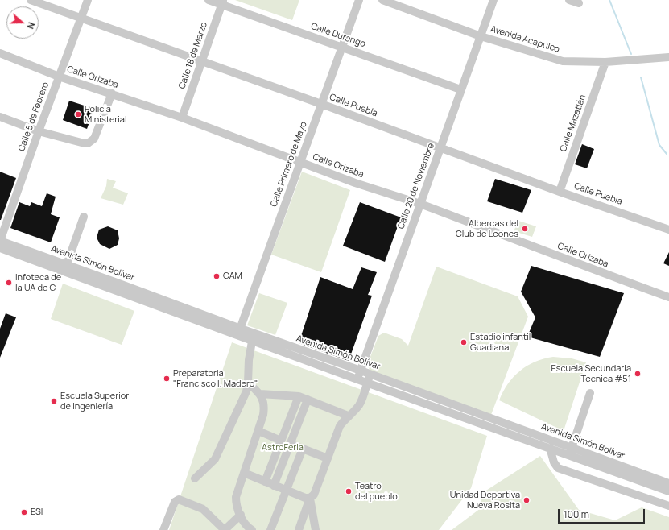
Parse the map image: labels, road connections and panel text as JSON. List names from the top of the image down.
{
  "streets": {
    "street": [
      "Calle Durango",
      "Avenida Acapulco",
      "Calle 18 de Marzo",
      "Calle Orizaba",
      "Calle Puebla",
      "Calle 5 de Febrero",
      "Calle Mazatlán",
      "Calle Primero de Mayo",
      "Calle 20 de Noviembre",
      "Avenida Simón Bolívar"
    ]
  },
  "crossings": [
    ["Calle Durango", "Calle 18 de Marzo"],
    ["Calle Durango", "Calle Primero de Mayo"],
    ["Calle Durango", "Calle 20 de Noviembre"],
    ["Avenida Acapulco", "Calle Mazatlán"],
    ["Avenida Acapulco", "Calle 20 de Noviembre"],
    ["Calle 18 de Marzo", "Calle Orizaba"],
    ["Calle 18 de Marzo", "Calle Puebla"],
    ["Calle Orizaba", "Calle 5 de Febrero"],
    ["Calle Orizaba", "Calle Primero de Mayo"],
    ["Calle Orizaba", "Calle 20 de Noviembre"],
    ["Calle Puebla", "Calle 5 de Febrero"],
    ["Calle Puebla", "Calle Mazatlán"],
    ["Calle Puebla", "Calle Primero de Mayo"],
    ["Calle Puebla", "Calle 20 de Noviembre"],
    ["Calle 5 de Febrero", "Avenida Simón Bolívar"],
    ["Calle Primero de Mayo", "Avenida Simón Bolívar"],
    ["Calle 20 de Noviembre", "Avenida Simón Bolívar"]
  ],
  "parks": ["AstroFeria"],
  "places": [
    "Policia Ministerial",
    "Albercas del Club de Leones",
    "CAM",
    "Infoteca de la UA de C",
    "Estadio infantil Guadiana",
    "Escuela Secundaria Tecnica #51",
    "Preparatoria \"Francisco I. Madero\"",
    "Escuela Superior de Ingeniería",
    "Teatro del pueblo",
    "Unidad Deportiva Nueva Rosita",
    "ESI"
  ],
  "scale_bar": "100 m",
  "north": "right"
}
